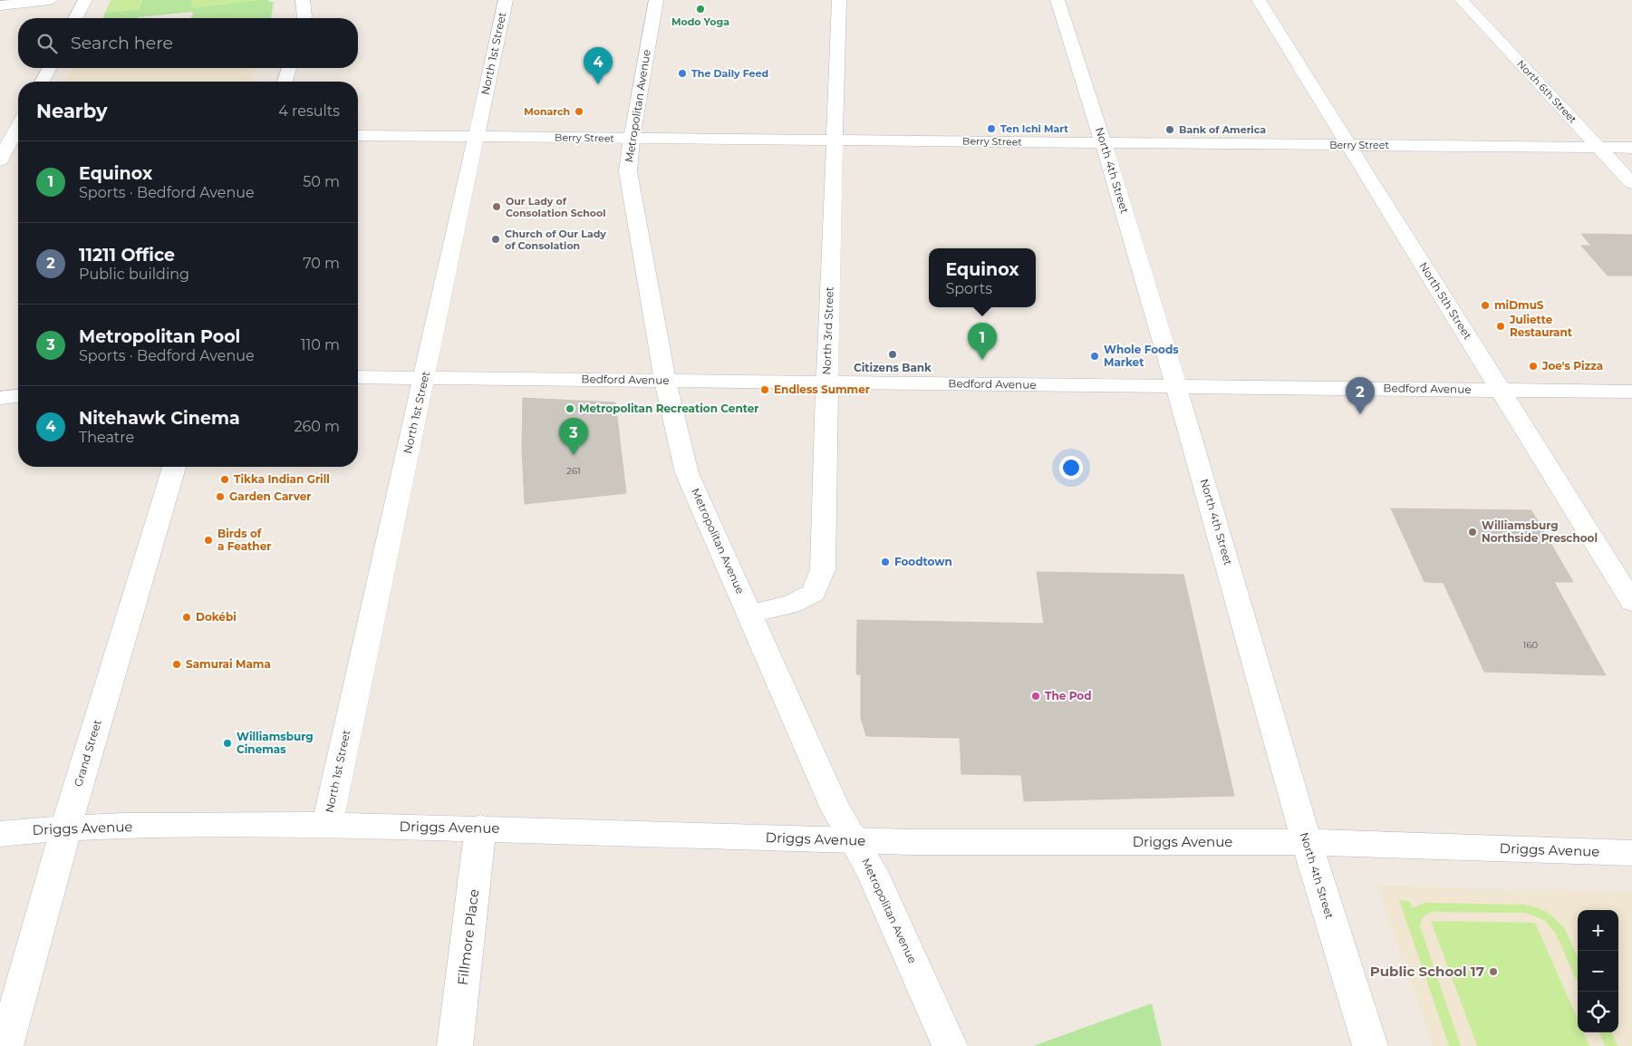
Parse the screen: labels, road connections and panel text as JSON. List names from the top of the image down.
{
  "streets": {
    "street": [
      "North 1st Street",
      "North 6th Street",
      "Metropolitan Avenue",
      "Berry Street",
      "North 4th Street",
      "North 5th Street",
      "North 3rd Street",
      "Bedford Avenue",
      "Grand Street",
      "Driggs Avenue",
      "Fillmore Place"
    ]
  },
  "crossings": [
    ["North 1st Street", "Berry Street"],
    ["North 1st Street", "Bedford Avenue"],
    ["North 1st Street", "Driggs Avenue"],
    ["North 6th Street", "Berry Street"],
    ["Metropolitan Avenue", "Berry Street"],
    ["Metropolitan Avenue", "North 3rd Street"],
    ["Metropolitan Avenue", "Bedford Avenue"],
    ["Metropolitan Avenue", "Driggs Avenue"],
    ["Berry Street", "North 4th Street"],
    ["Berry Street", "North 5th Street"],
    ["Berry Street", "North 3rd Street"],
    ["North 4th Street", "Bedford Avenue"],
    ["North 4th Street", "Driggs Avenue"],
    ["North 5th Street", "Bedford Avenue"],
    ["North 3rd Street", "Bedford Avenue"],
    ["Grand Street", "Driggs Avenue"],
    ["Driggs Avenue", "Fillmore Place"]
  ],
  "places": [
    "Modo Yoga",
    "The Daily Feed",
    "Monarch",
    "Ten Ichi Mart",
    "Bank of America",
    "Our Lady of Consolation School",
    "Church of Our Lady of Consolation",
    "miDmuS",
    "Juliette Restaurant",
    "Citizens Bank",
    "Whole Foods Market",
    "Joe's Pizza",
    "Endless Summer",
    "Metropolitan Recreation Center",
    "Tikka Indian Grill",
    "Garden Carver",
    "Williamsburg Northside Preschool",
    "Birds of a Feather",
    "Foodtown",
    "Dokébi",
    "Samurai Mama",
    "The Pod",
    "Williamsburg Cinemas",
    "Public School 17"
  ],
  "house_numbers": ["261", "160"],
  "page": {
    "search": "Search here",
    "pins": [
      "4",
      "1",
      "2",
      "3"
    ],
    "heading": ["Nearby", "4 results"],
    "list": [
      {
        "mark": "1",
        "name": "Equinox",
        "note": "Sports · Bedford Avenue",
        "value": "50 m"
      },
      {
        "mark": "2",
        "name": "11211 Office",
        "note": "Public building",
        "value": "70 m"
      },
      {
        "mark": "3",
        "name": "Metropolitan Pool",
        "note": "Sports · Bedford Avenue",
        "value": "110 m"
      },
      {
        "mark": "4",
        "name": "Nitehawk Cinema",
        "note": "Theatre",
        "value": "260 m"
      }
    ],
    "popup": ["Equinox", "Sports"],
    "map_buttons": ["+", "−"]
  }
}
